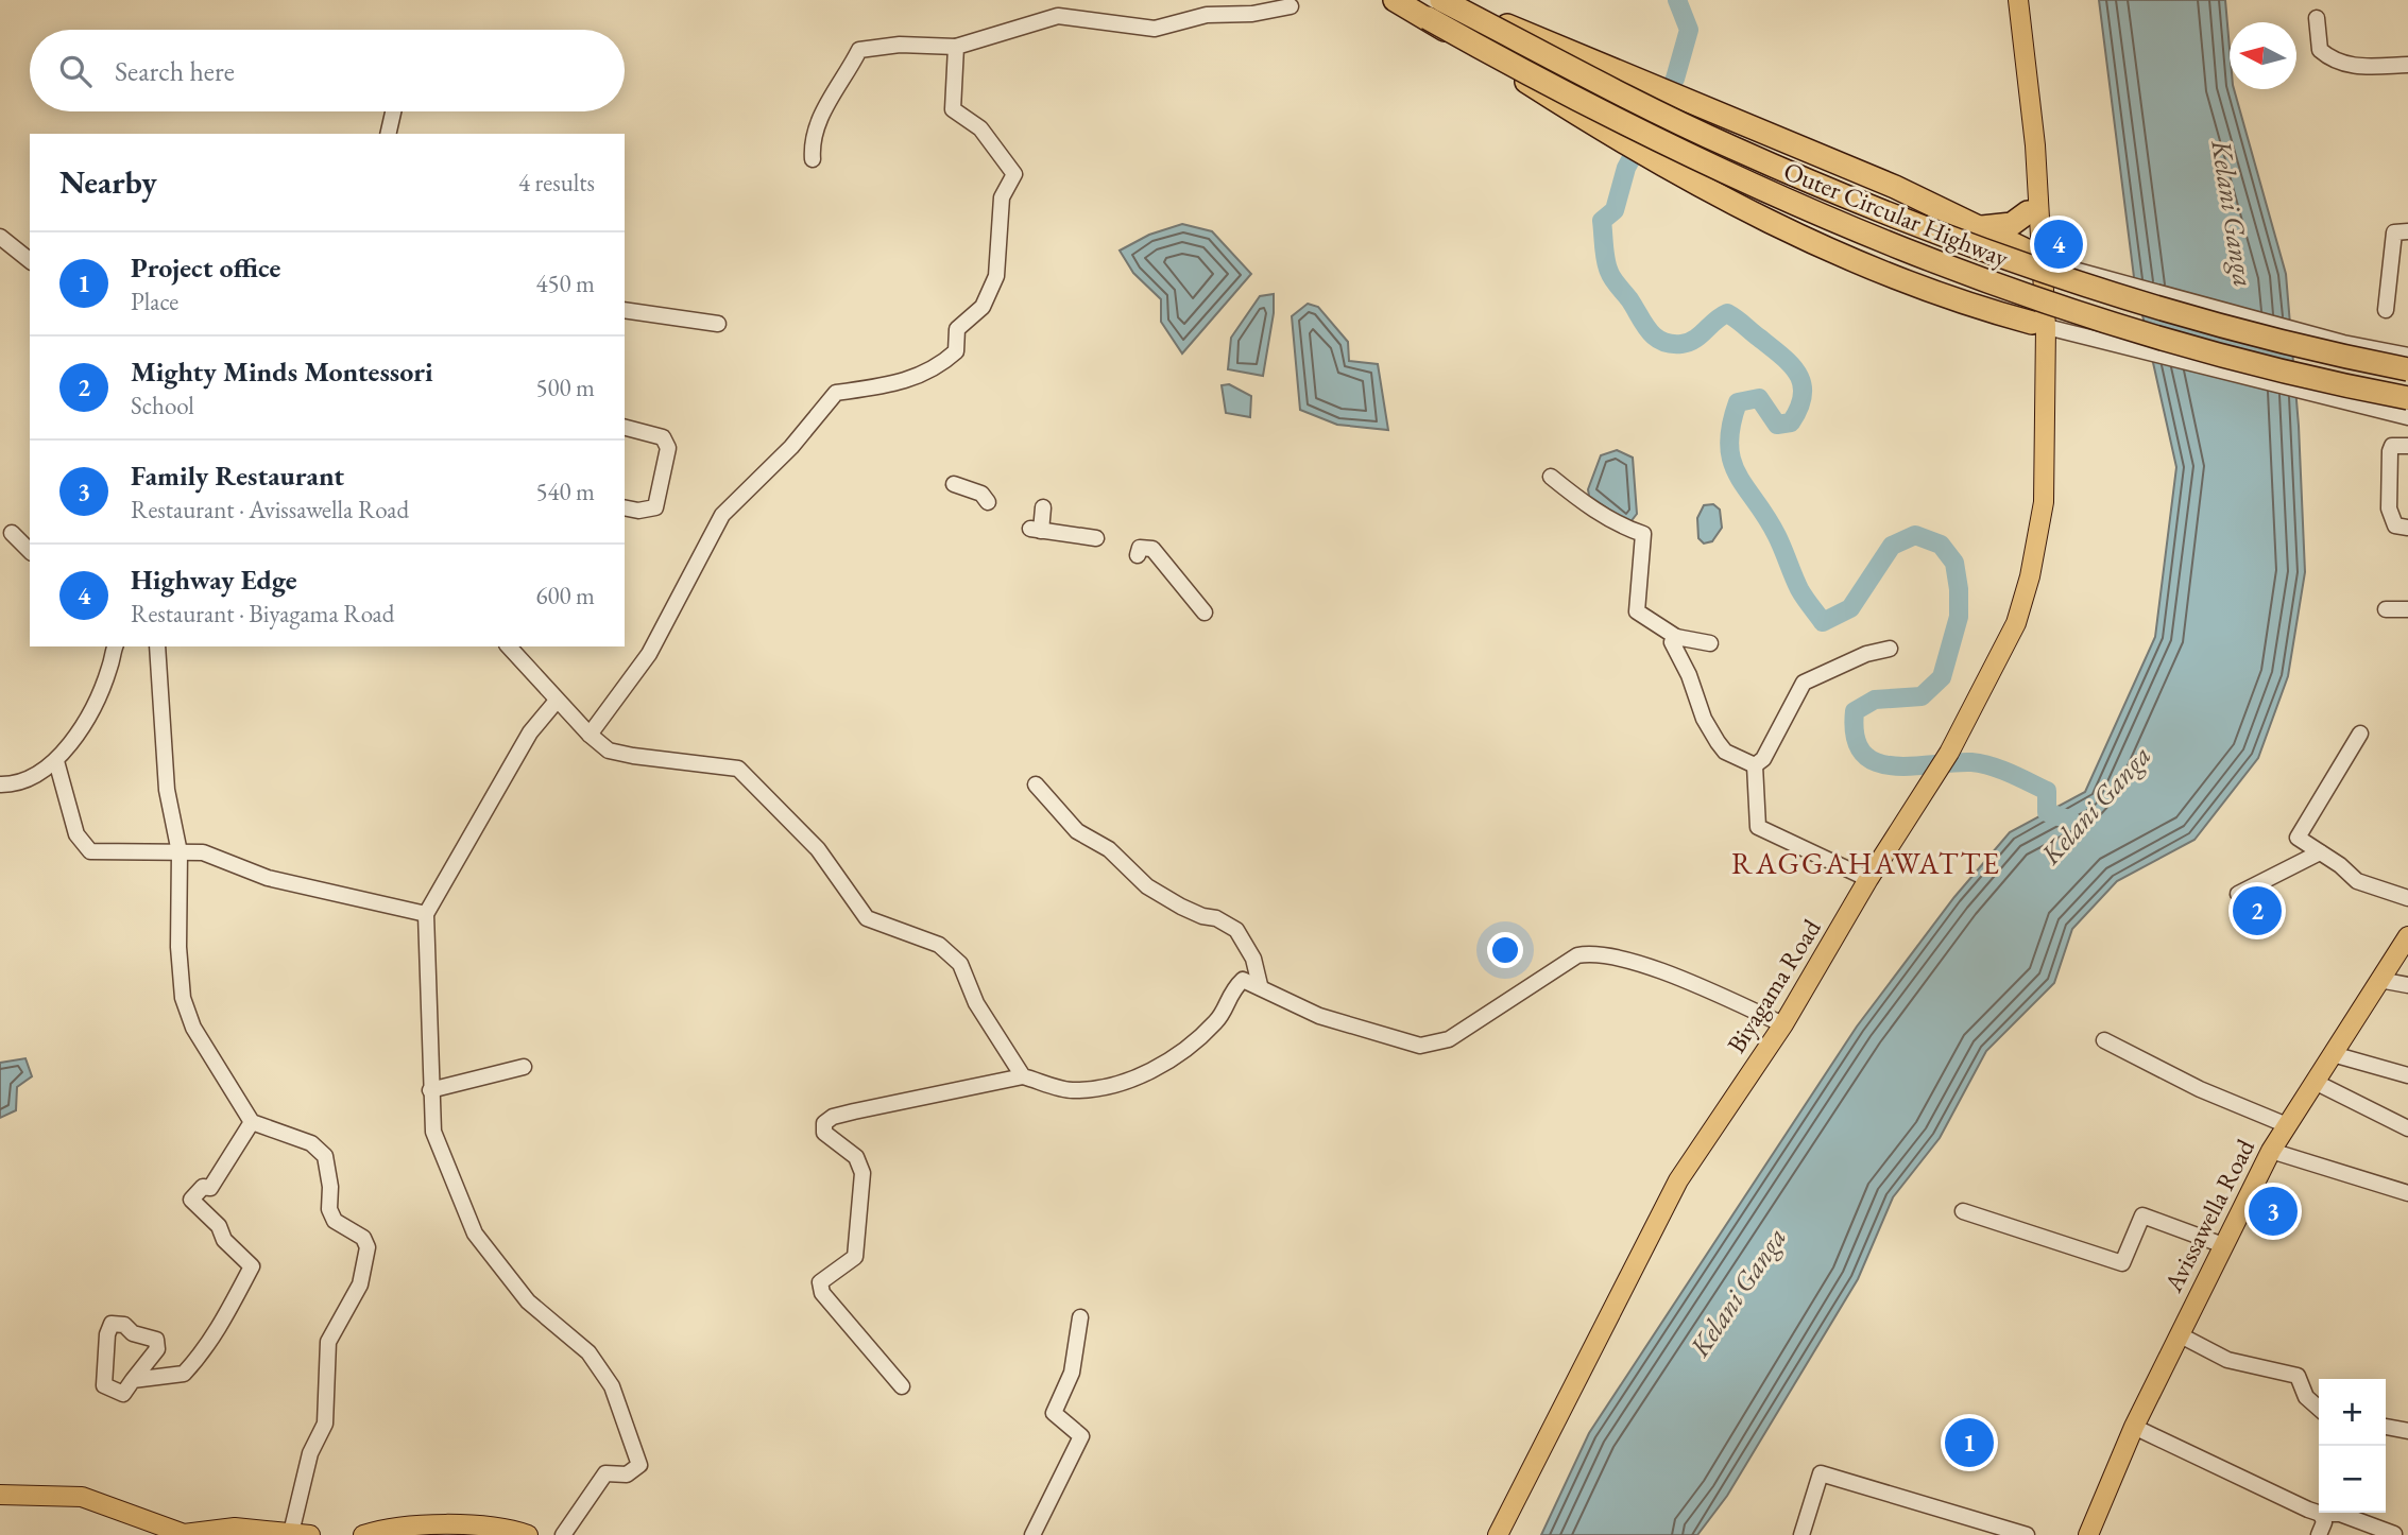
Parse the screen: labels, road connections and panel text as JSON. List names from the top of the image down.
{
  "streets": {
    "highway": ["Outer Circular Highway"],
    "main road": ["Biyagama Road", "Avissawella Road"]
  },
  "districts": ["RAGGAHAWATTE"],
  "water": ["Kelani Ganga"],
  "north": "left",
  "page": {
    "search": "Search here",
    "heading": ["Nearby", "4 results"],
    "pins": [
      "4",
      "2",
      "3",
      "1"
    ],
    "list": [
      {
        "mark": "1",
        "name": "Project office",
        "note": "Place",
        "value": "450 m"
      },
      {
        "mark": "2",
        "name": "Mighty Minds Montessori",
        "note": "School",
        "value": "500 m"
      },
      {
        "mark": "3",
        "name": "Family Restaurant",
        "note": "Restaurant · Avissawella Road",
        "value": "540 m"
      },
      {
        "mark": "4",
        "name": "Highway Edge",
        "note": "Restaurant · Biyagama Road",
        "value": "600 m"
      }
    ],
    "map_buttons": ["+", "−"]
  }
}
